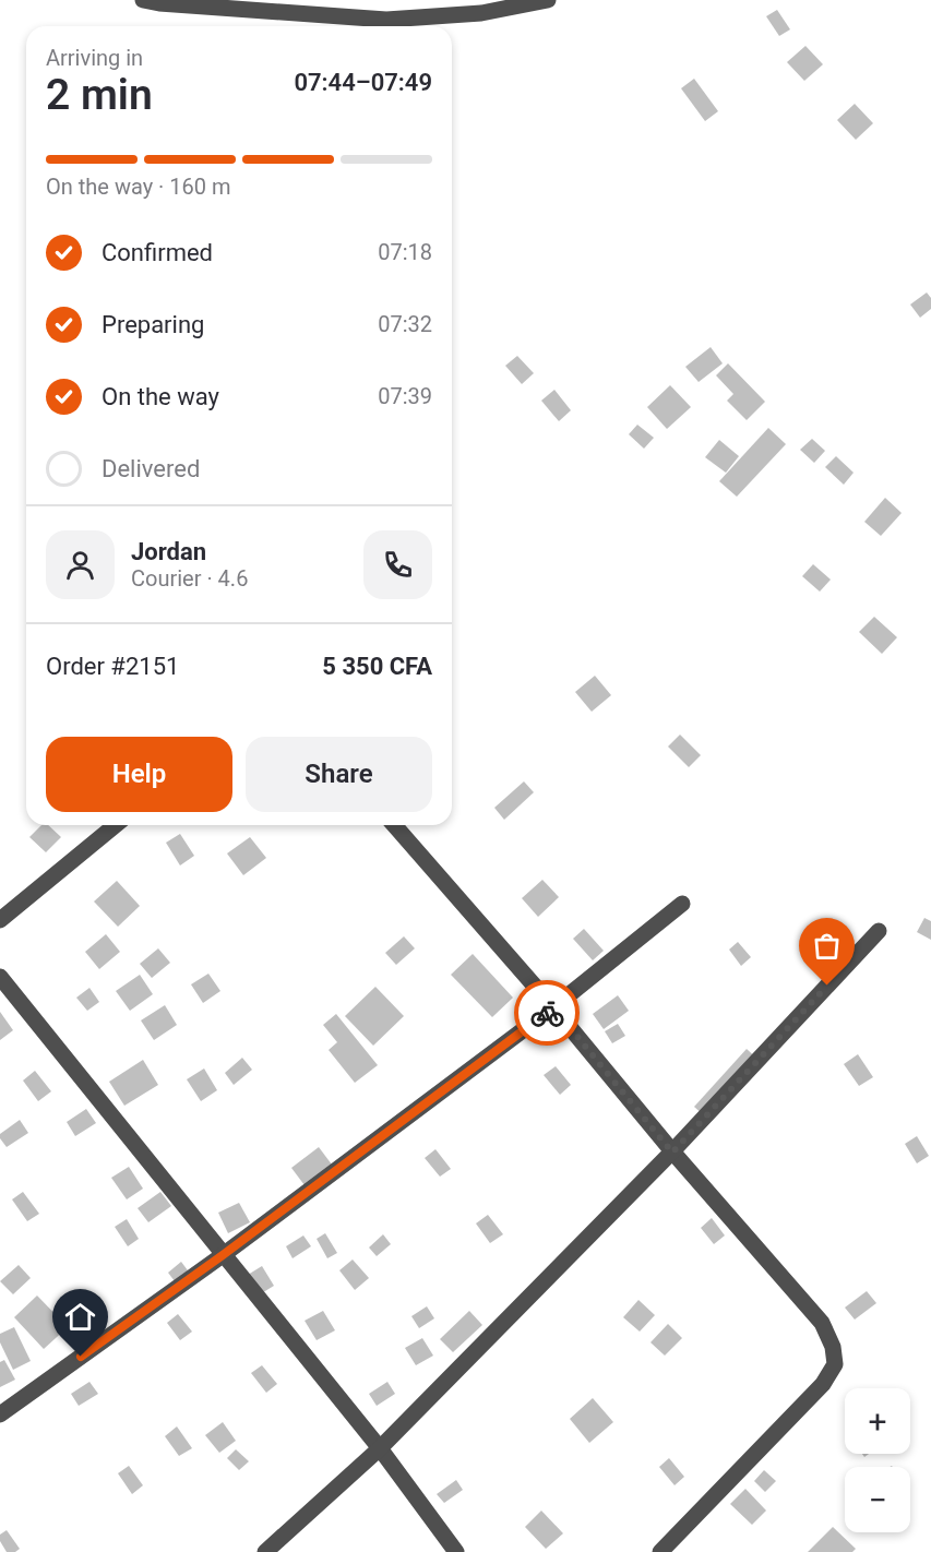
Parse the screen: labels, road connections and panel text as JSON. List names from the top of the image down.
{
  "page": {
    "heading": ["2 min", "Arriving in", "07:44–07:49"],
    "panel": [
      "Jordan",
      "Courier · 4.6",
      "Order #2151",
      "5 350 CFA"
    ],
    "bar": "On the way · 160 m",
    "list": [
      ["Confirmed", "07:18"],
      ["Preparing", "07:32"],
      ["On the way", "07:39"],
      "Delivered"
    ],
    "buttons": ["Help", "Share"],
    "map_buttons": ["+", "−"]
  }
}
